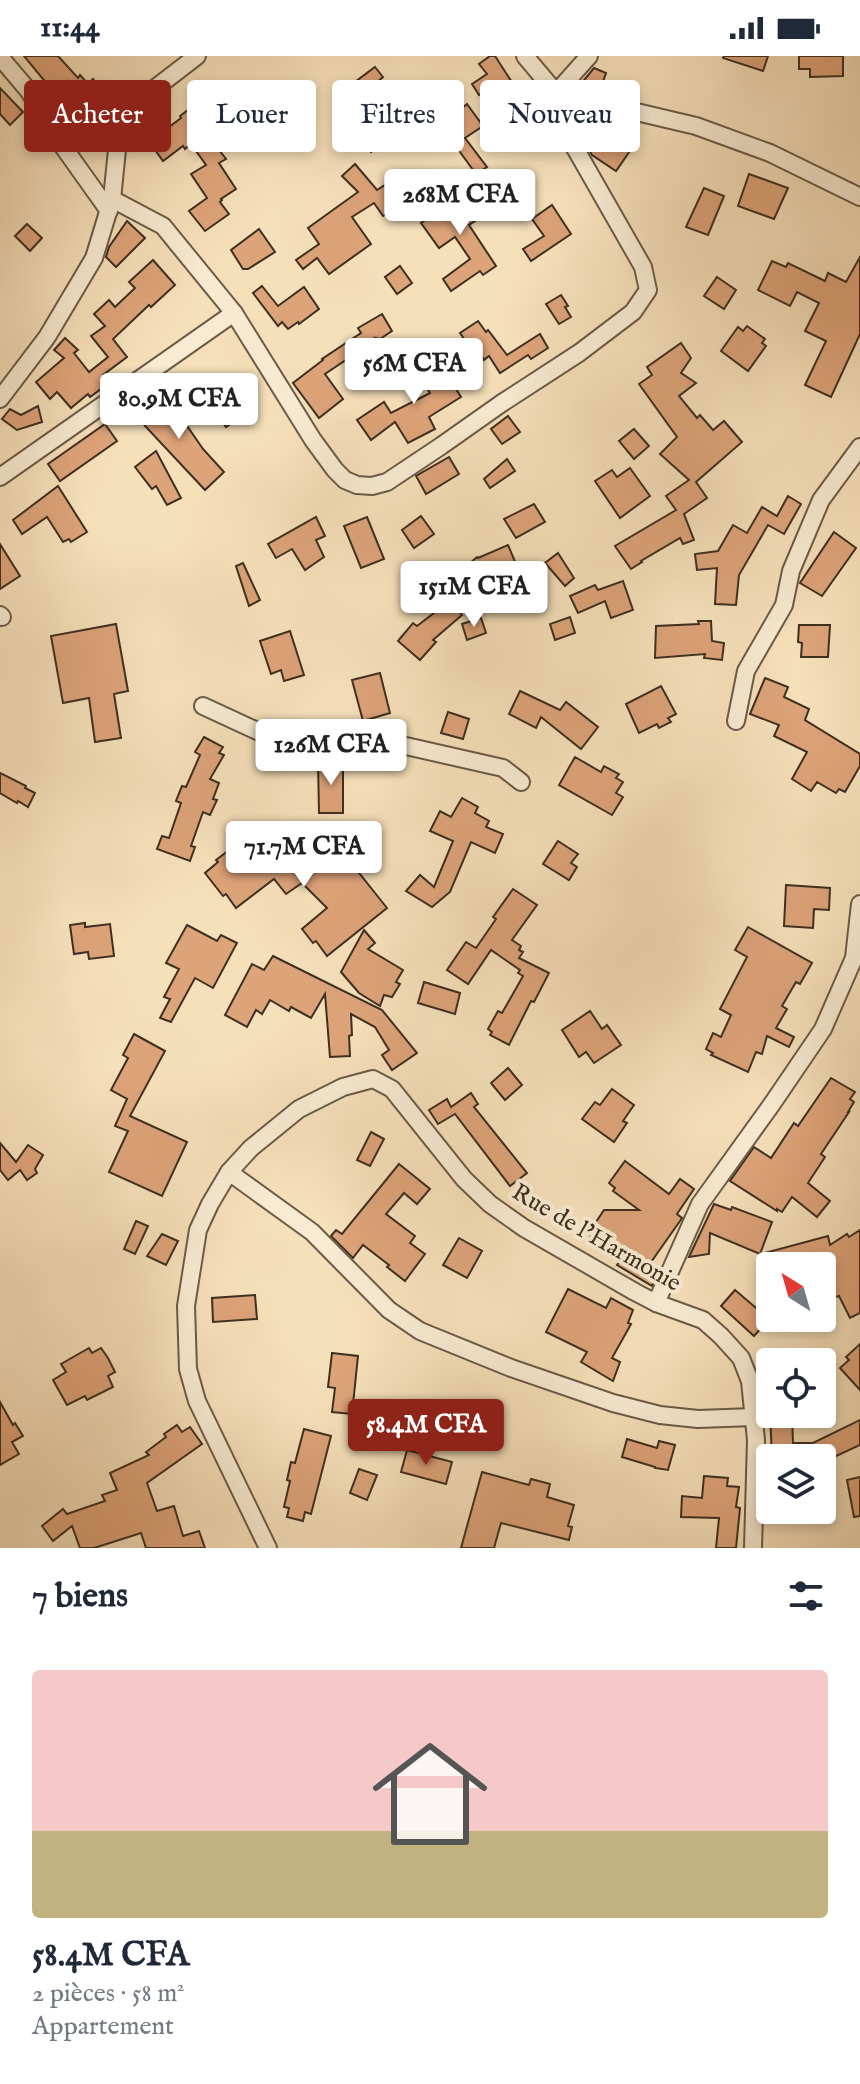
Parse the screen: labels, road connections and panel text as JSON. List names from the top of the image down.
{
  "streets": {
    "street": ["Rue de l'Harmonie"]
  },
  "north": "top left",
  "page": {
    "status": "11:44",
    "chip": [
      "Acheter",
      "Louer",
      "Filtres",
      "Nouveau"
    ],
    "price": [
      "268M CFA",
      "56M CFA",
      "80.9M CFA",
      "151M CFA",
      "126M CFA",
      "71.7M CFA",
      "58.4M CFA"
    ],
    "heading": "7 biens",
    "list": [
      {
        "name": "58.4M CFA",
        "note": "2 pièces · 58 m² · Appartement"
      }
    ]
  }
}
